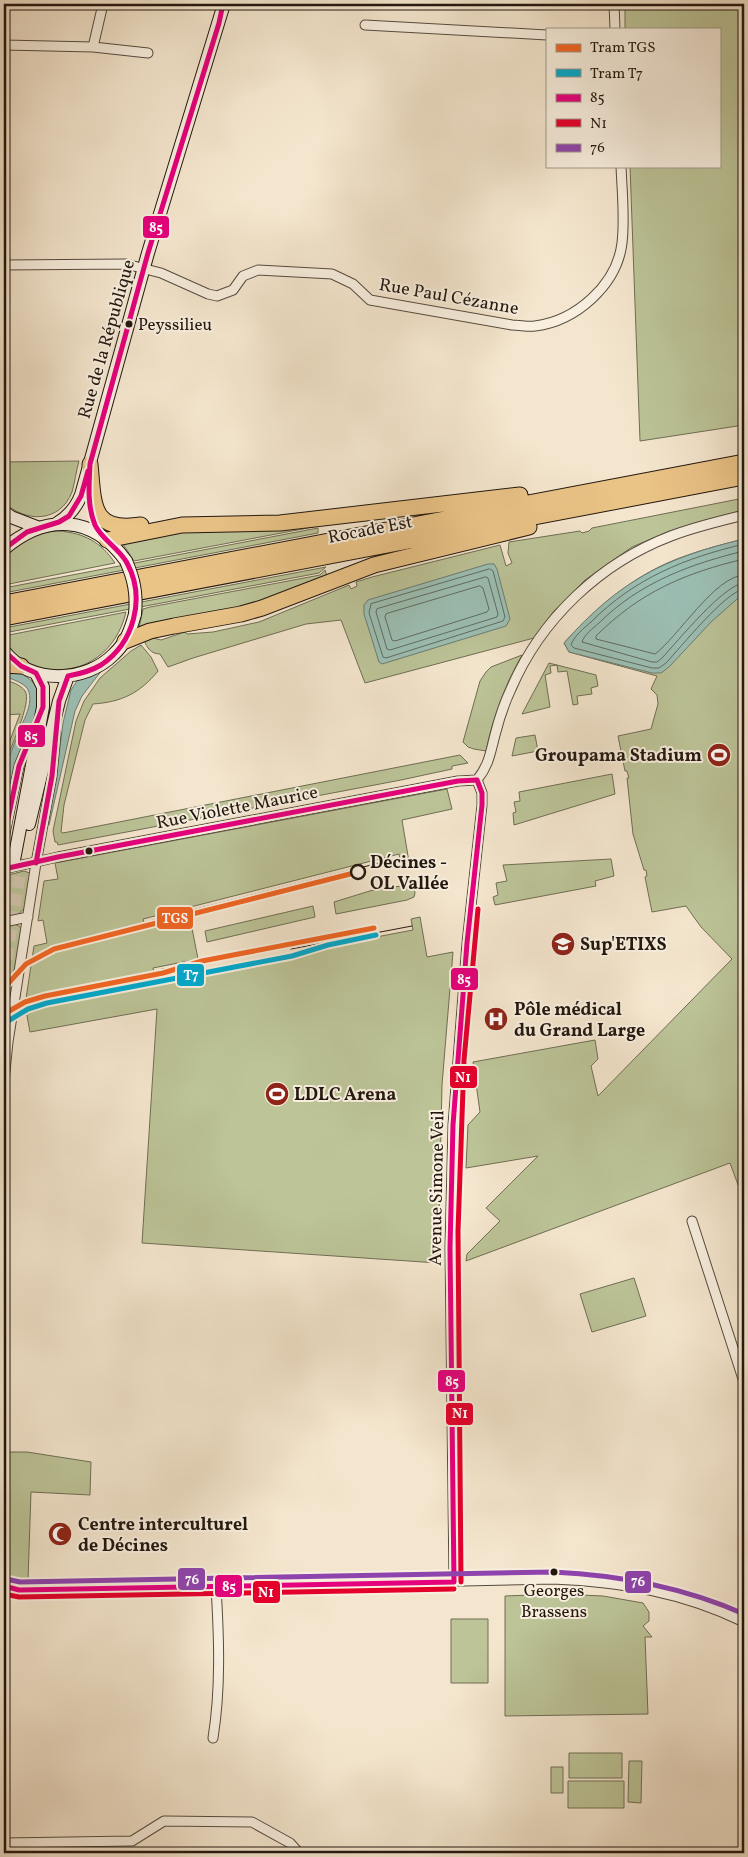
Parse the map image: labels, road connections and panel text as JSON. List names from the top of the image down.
{
  "streets": {
    "highway": ["Rocade Est"],
    "main road": ["Rue de la République"],
    "street": ["Rue Paul Cézanne", "Rue Violette Maurice", "Avenue Simone Veil"]
  },
  "crossings": [
    ["Rue Paul Cézanne", "Rue de la République"],
    ["Rue Violette Maurice", "Avenue Simone Veil"]
  ],
  "places": {
    "other": ["Peyssilieu", "Décines - OL Vallée", "Georges Brassens"],
    "sports": ["Groupama Stadium", "LDLC Arena"],
    "school or university": ["Sup'ETIXS"],
    "hospital": ["Pôle médical du Grand Large"],
    "mosque": ["Centre interculturel de Décines"]
  },
  "lines": [
    "transit line 85",
    "tram line TGS",
    "transit line N1",
    "tram line T7",
    "transit line 76"
  ],
  "legend": [
    "Tram TGS",
    "Tram T7",
    "85",
    "N1",
    "76"
  ]
}
